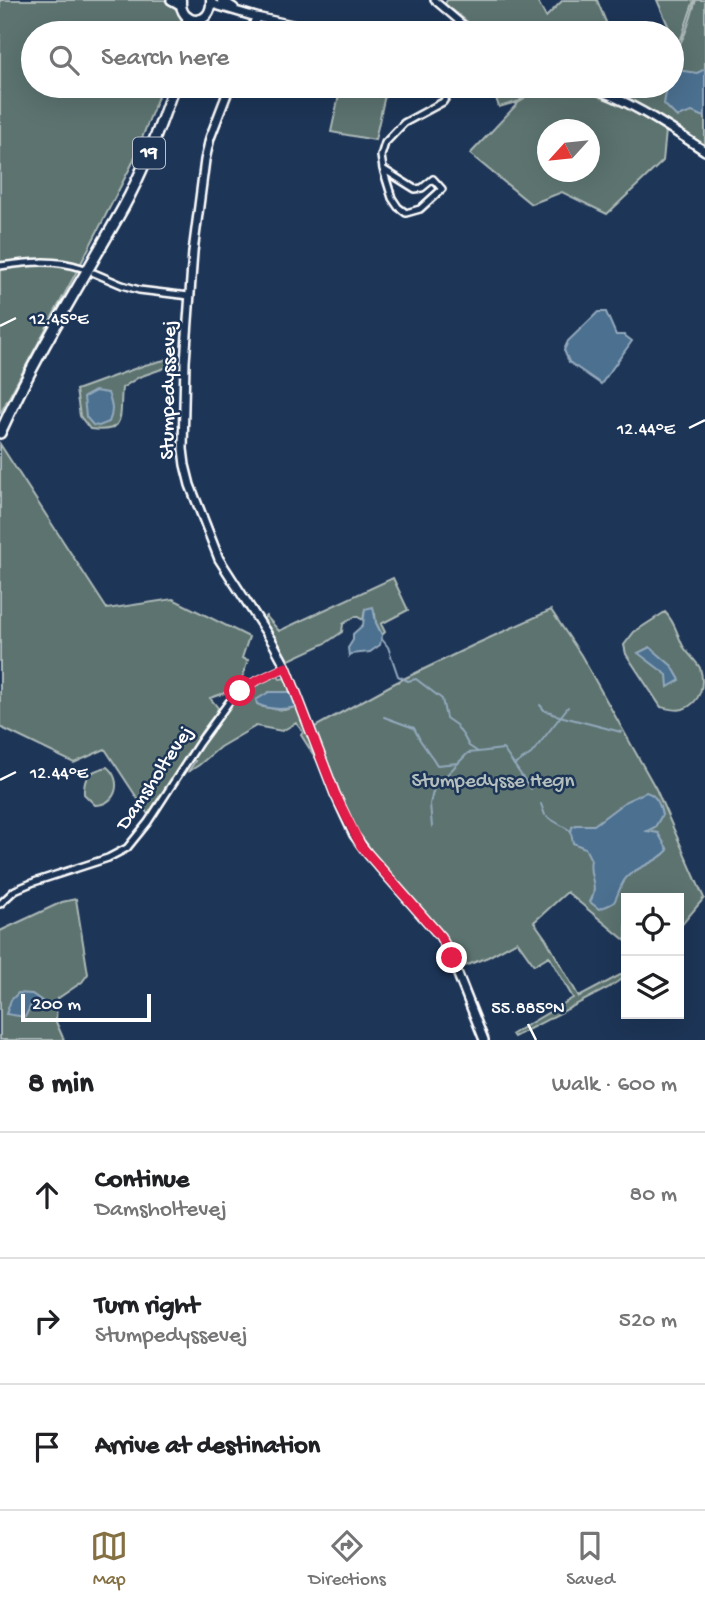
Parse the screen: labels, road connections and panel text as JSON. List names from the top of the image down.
{
  "streets": {
    "highway": ["19"],
    "street": ["Stumpedyssevej", "Damsholtevej"]
  },
  "crossings": [
    ["Stumpedyssevej", "Damsholtevej"]
  ],
  "parks": ["Stumpedysse Hegn"],
  "scale_bar": "200 m",
  "north": "bottom left",
  "page": {
    "search": "Search here",
    "scale": "200 m",
    "heading": ["8 min", "Walk · 600 m"],
    "list": [
      ["Continue", "Damsholtevej", "80 m"],
      ["Turn right", "Stumpedyssevej", "520 m"],
      "Arrive at destination"
    ],
    "nav": ["Map", "Directions", "Saved"]
  },
  "coordinates": ["12.45°E", "12.44°E", "55.885°N"]
}
